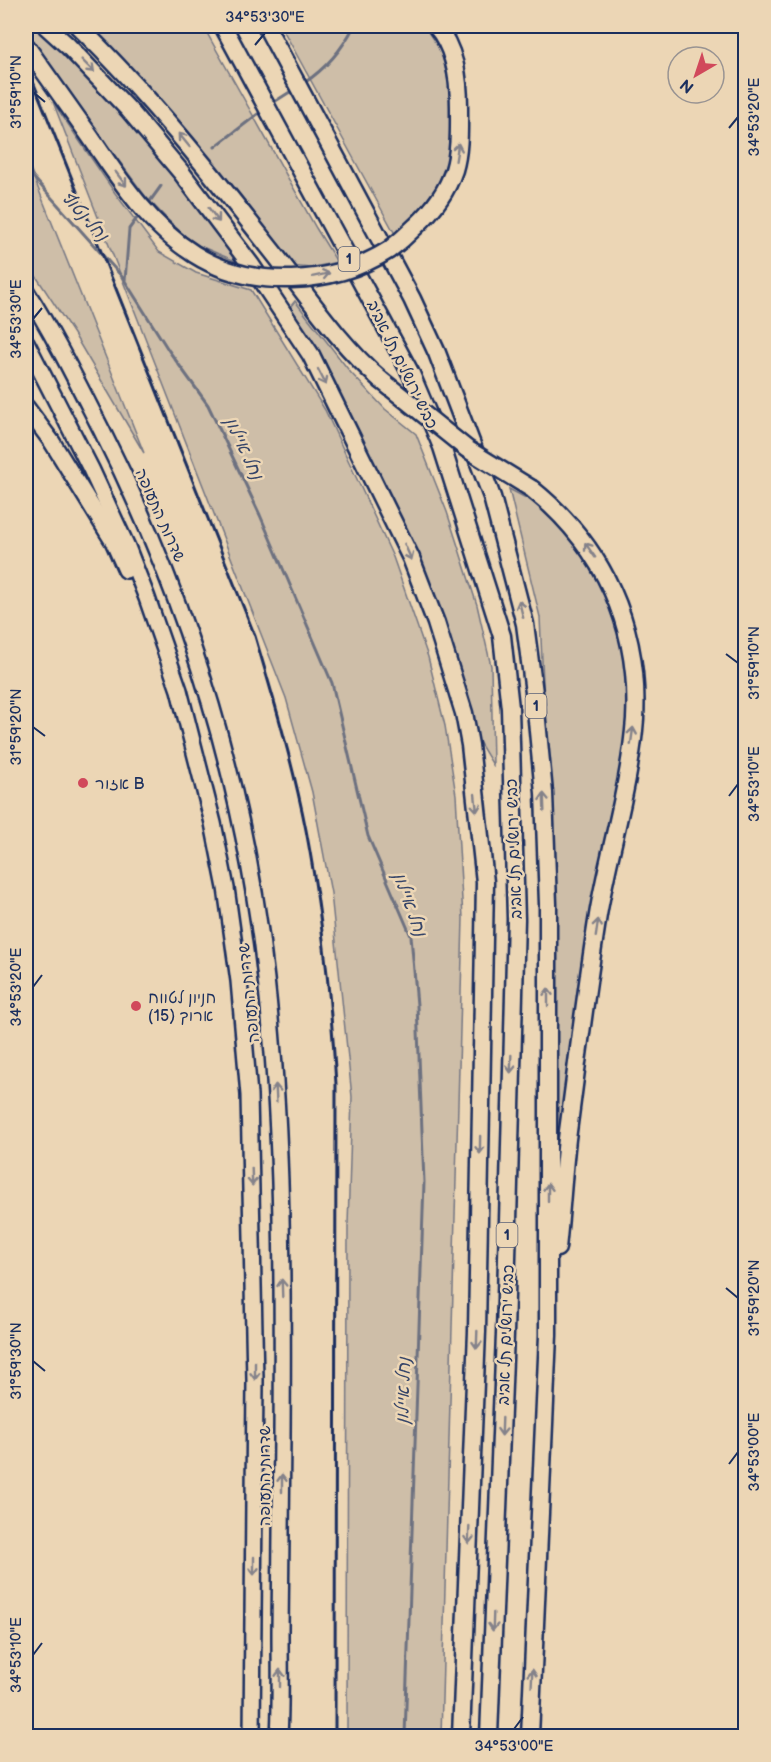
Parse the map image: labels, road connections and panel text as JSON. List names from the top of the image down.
{
  "streets": {
    "highway": ["1", "כביש ירושלים תל אביב"],
    "main road": ["שדרות התעופה"]
  },
  "water": ["נחל נטוף", "נחל איילון"],
  "places": ["אזור B", "חניון לטווח ארוך (15)"],
  "north": "bottom left",
  "coordinates": [
    "34°53'30\"E",
    "31°59'10\"N",
    "34°53'20\"E",
    "31°59'20\"N",
    "34°53'10\"E",
    "31°59'30\"N",
    "34°53'00\"E"
  ]
}
